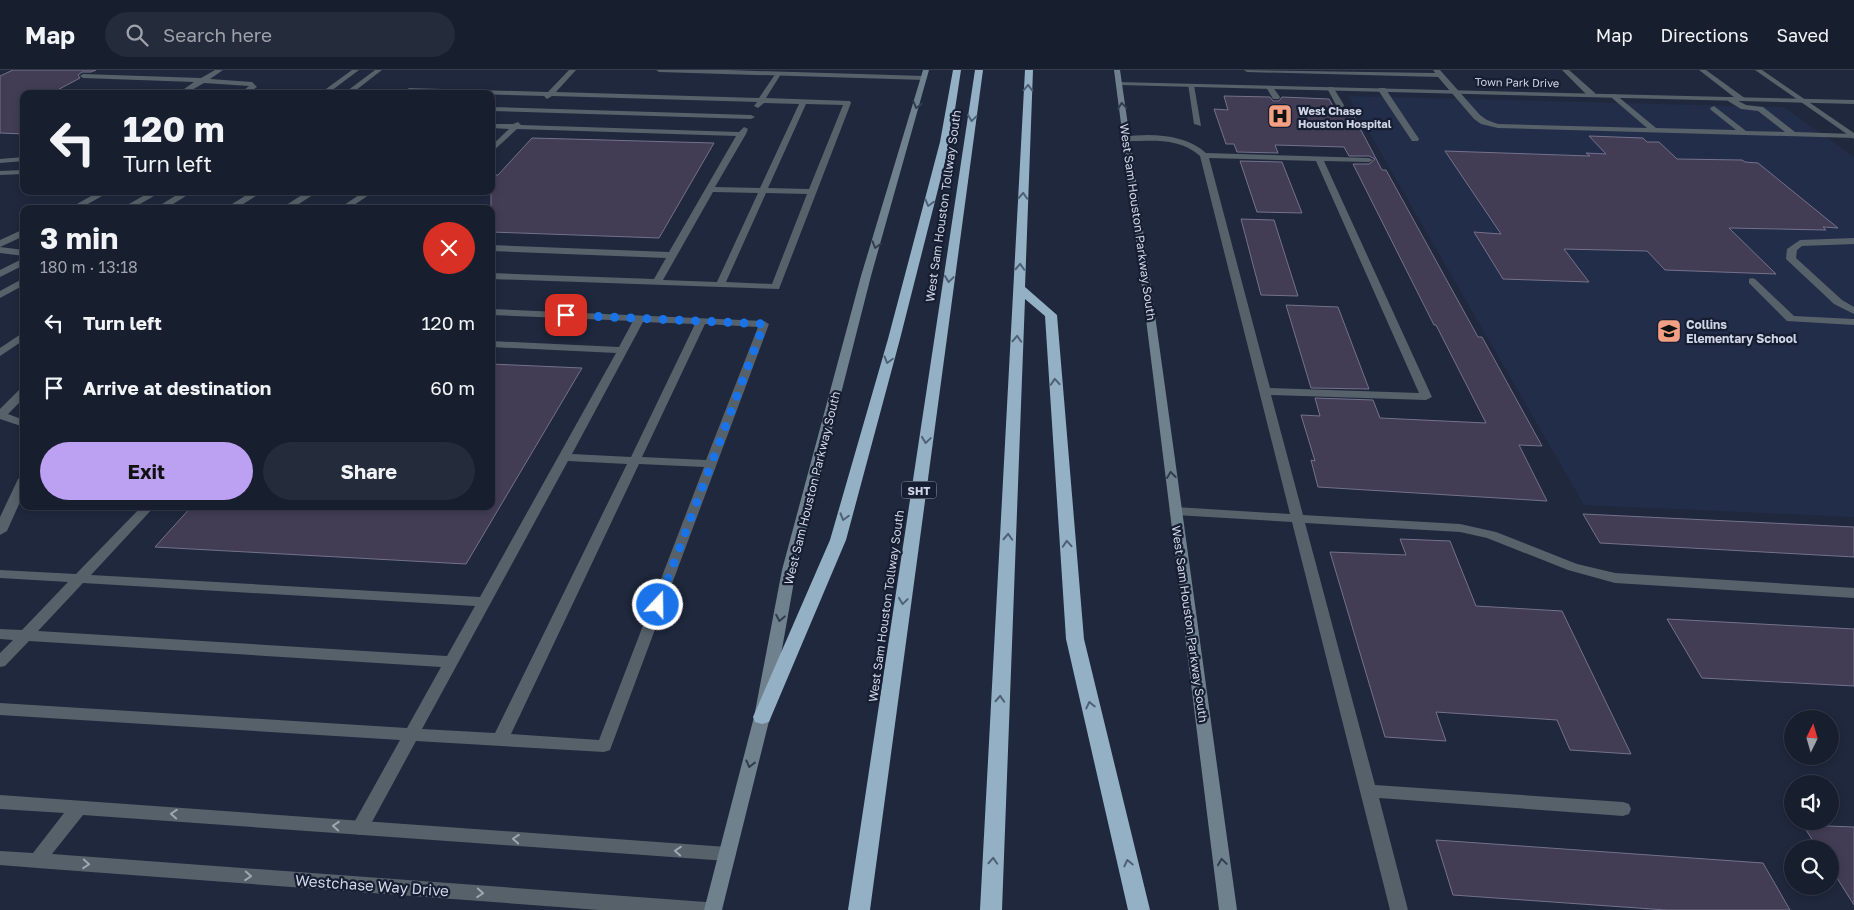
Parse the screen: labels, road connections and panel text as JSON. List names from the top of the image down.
{
  "streets": {
    "highway": ["West Sam Houston Tollway South", "SHT"],
    "main road": ["West Sam Houston Parkway South"],
    "street": ["Town Park Drive", "Westchase Way Drive"]
  },
  "crossings": [
    ["Town Park Drive", "West Sam Houston Parkway South"]
  ],
  "places": {
    "hospital": ["West Chase Houston Hospital"],
    "school or university": ["Collins Elementary School"]
  },
  "north": "top",
  "page": {
    "header": "Map",
    "search": "Search here",
    "nav": ["Map", "Directions", "Saved"],
    "turn": ["120 m", "Turn left"],
    "heading": ["3 min", "180 m · 13:18"],
    "list": [
      {
        "name": "Turn left",
        "value": "120 m"
      },
      {
        "name": "Arrive at destination",
        "value": "60 m"
      }
    ],
    "buttons": ["Exit", "Share"]
  }
}
